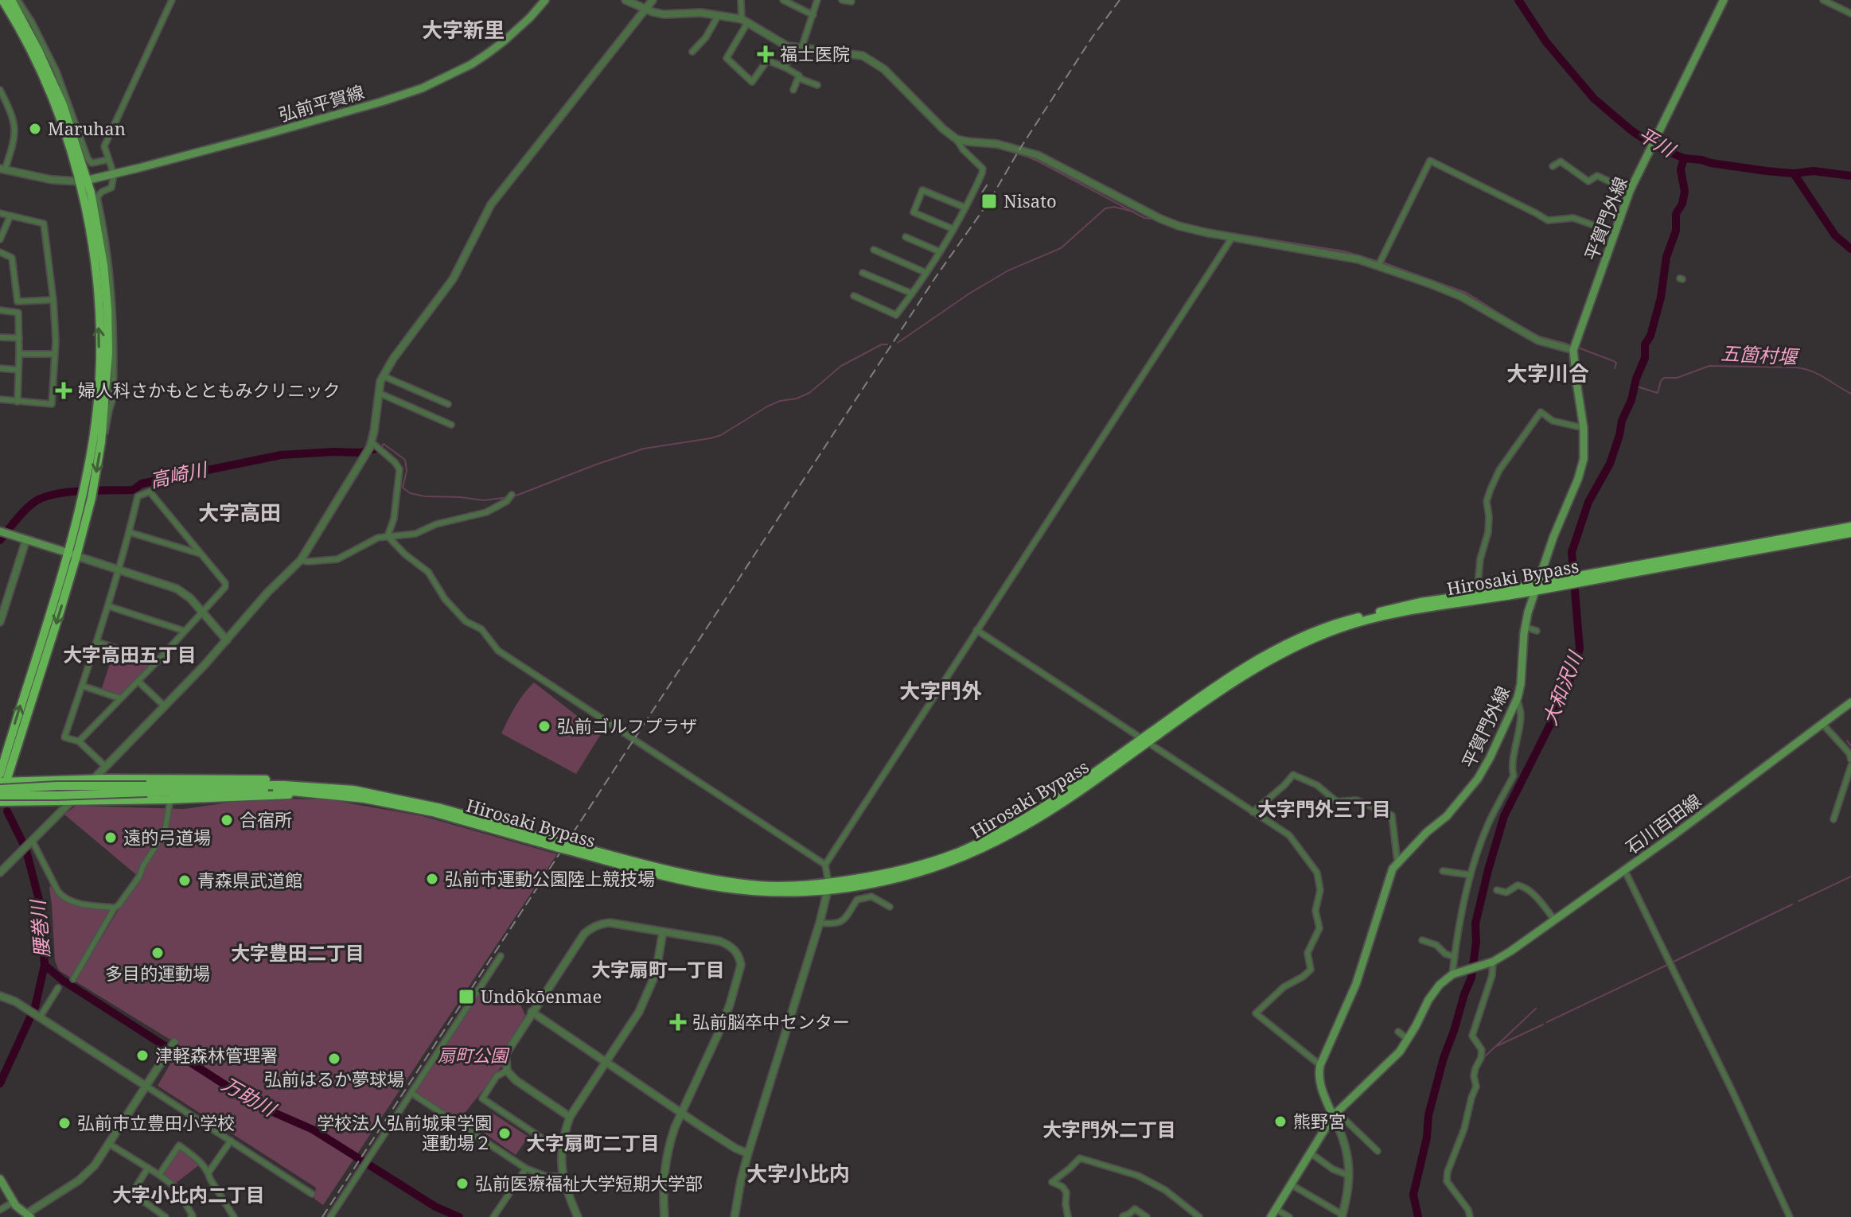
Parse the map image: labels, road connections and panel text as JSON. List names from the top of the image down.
{
  "streets": {
    "highway": ["Hirosaki Bypass"],
    "main road": ["弘前平賀線", "平賀門外線", "石川百田線"]
  },
  "crossings": [
    ["平賀門外線", "Hirosaki Bypass"]
  ],
  "districts": [
    "大字新里",
    "大字川合",
    "大字高田",
    "大字高田五丁目",
    "大字門外",
    "大字門外三丁目",
    "大字豊田二丁目",
    "大字扇町一丁目",
    "大字門外二丁目",
    "大字扇町二丁目",
    "大字小比内",
    "大字小比内二丁目"
  ],
  "water": [
    "平川",
    "五箇村堰",
    "高崎川",
    "大和沢川",
    "腰巻川",
    "万助川"
  ],
  "parks": ["扇町公園"],
  "places": {
    "health": ["福士医院", "婦人科さかもとともみクリニック", "弘前脳卒中センター"],
    "other": [
      "Maruhan",
      "弘前ゴルフプラザ",
      "合宿所",
      "遠的弓道場",
      "弘前市運動公園陸上競技場",
      "青森県武道館",
      "多目的運動場",
      "津軽森林管理署",
      "弘前はるか夢球場",
      "熊野宮",
      "弘前市立豊田小学校",
      "学校法人弘前城東学園 運動場２",
      "弘前医療福祉大学短期大学部"
    ],
    "transit": ["Nisato", "Undōkōenmae"]
  }
}
